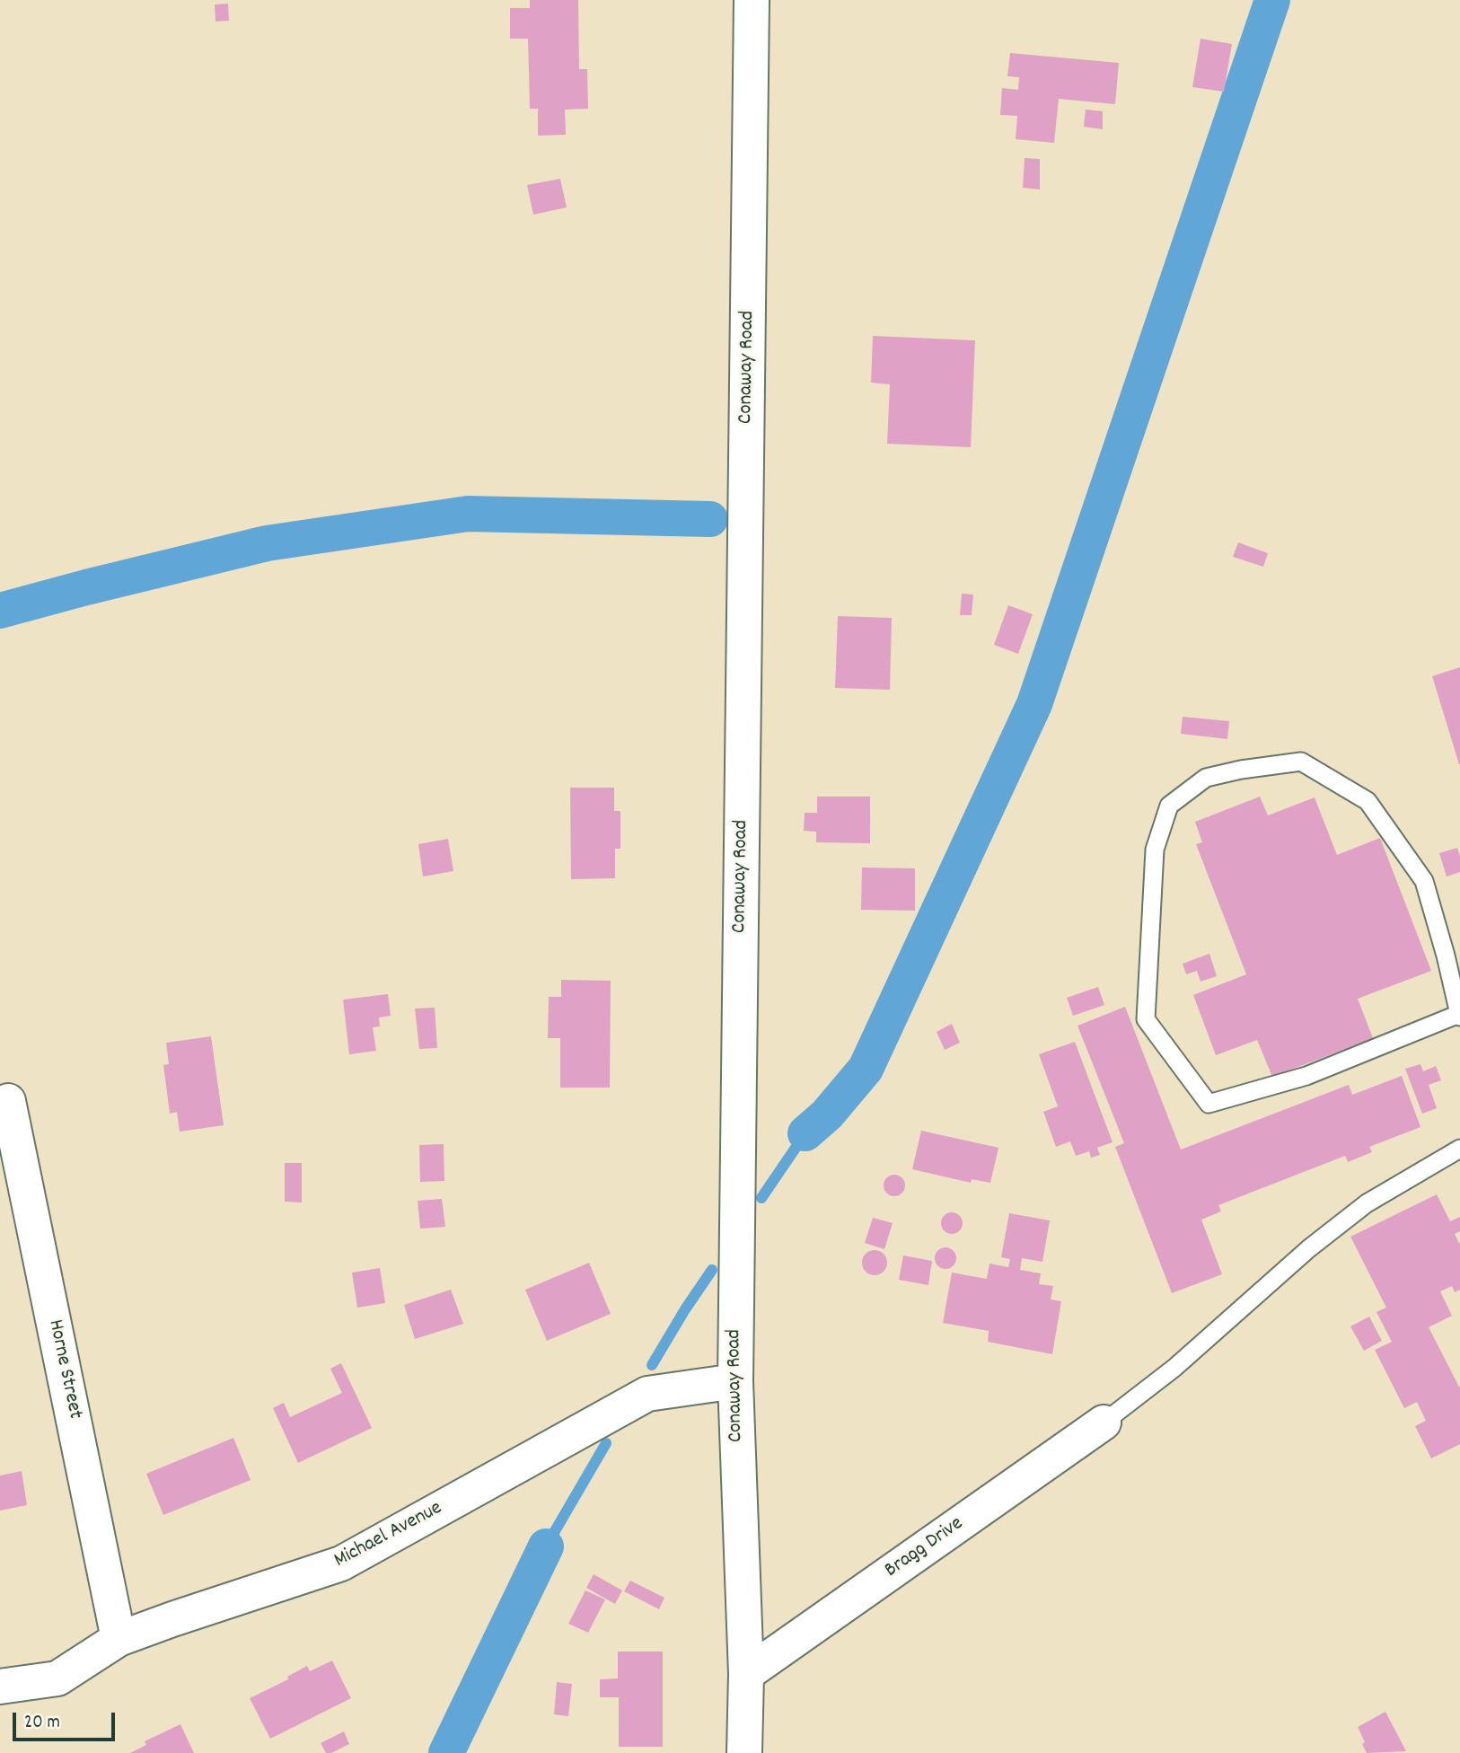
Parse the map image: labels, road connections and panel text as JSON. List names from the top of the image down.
{
  "streets": {
    "street": [
      "Conaway Road",
      "Horne Street",
      "Michael Avenue",
      "Bragg Drive"
    ]
  },
  "crossings": [
    ["Conaway Road", "Michael Avenue"],
    ["Conaway Road", "Bragg Drive"],
    ["Horne Street", "Michael Avenue"]
  ],
  "scale_bar": "20 m"
}
